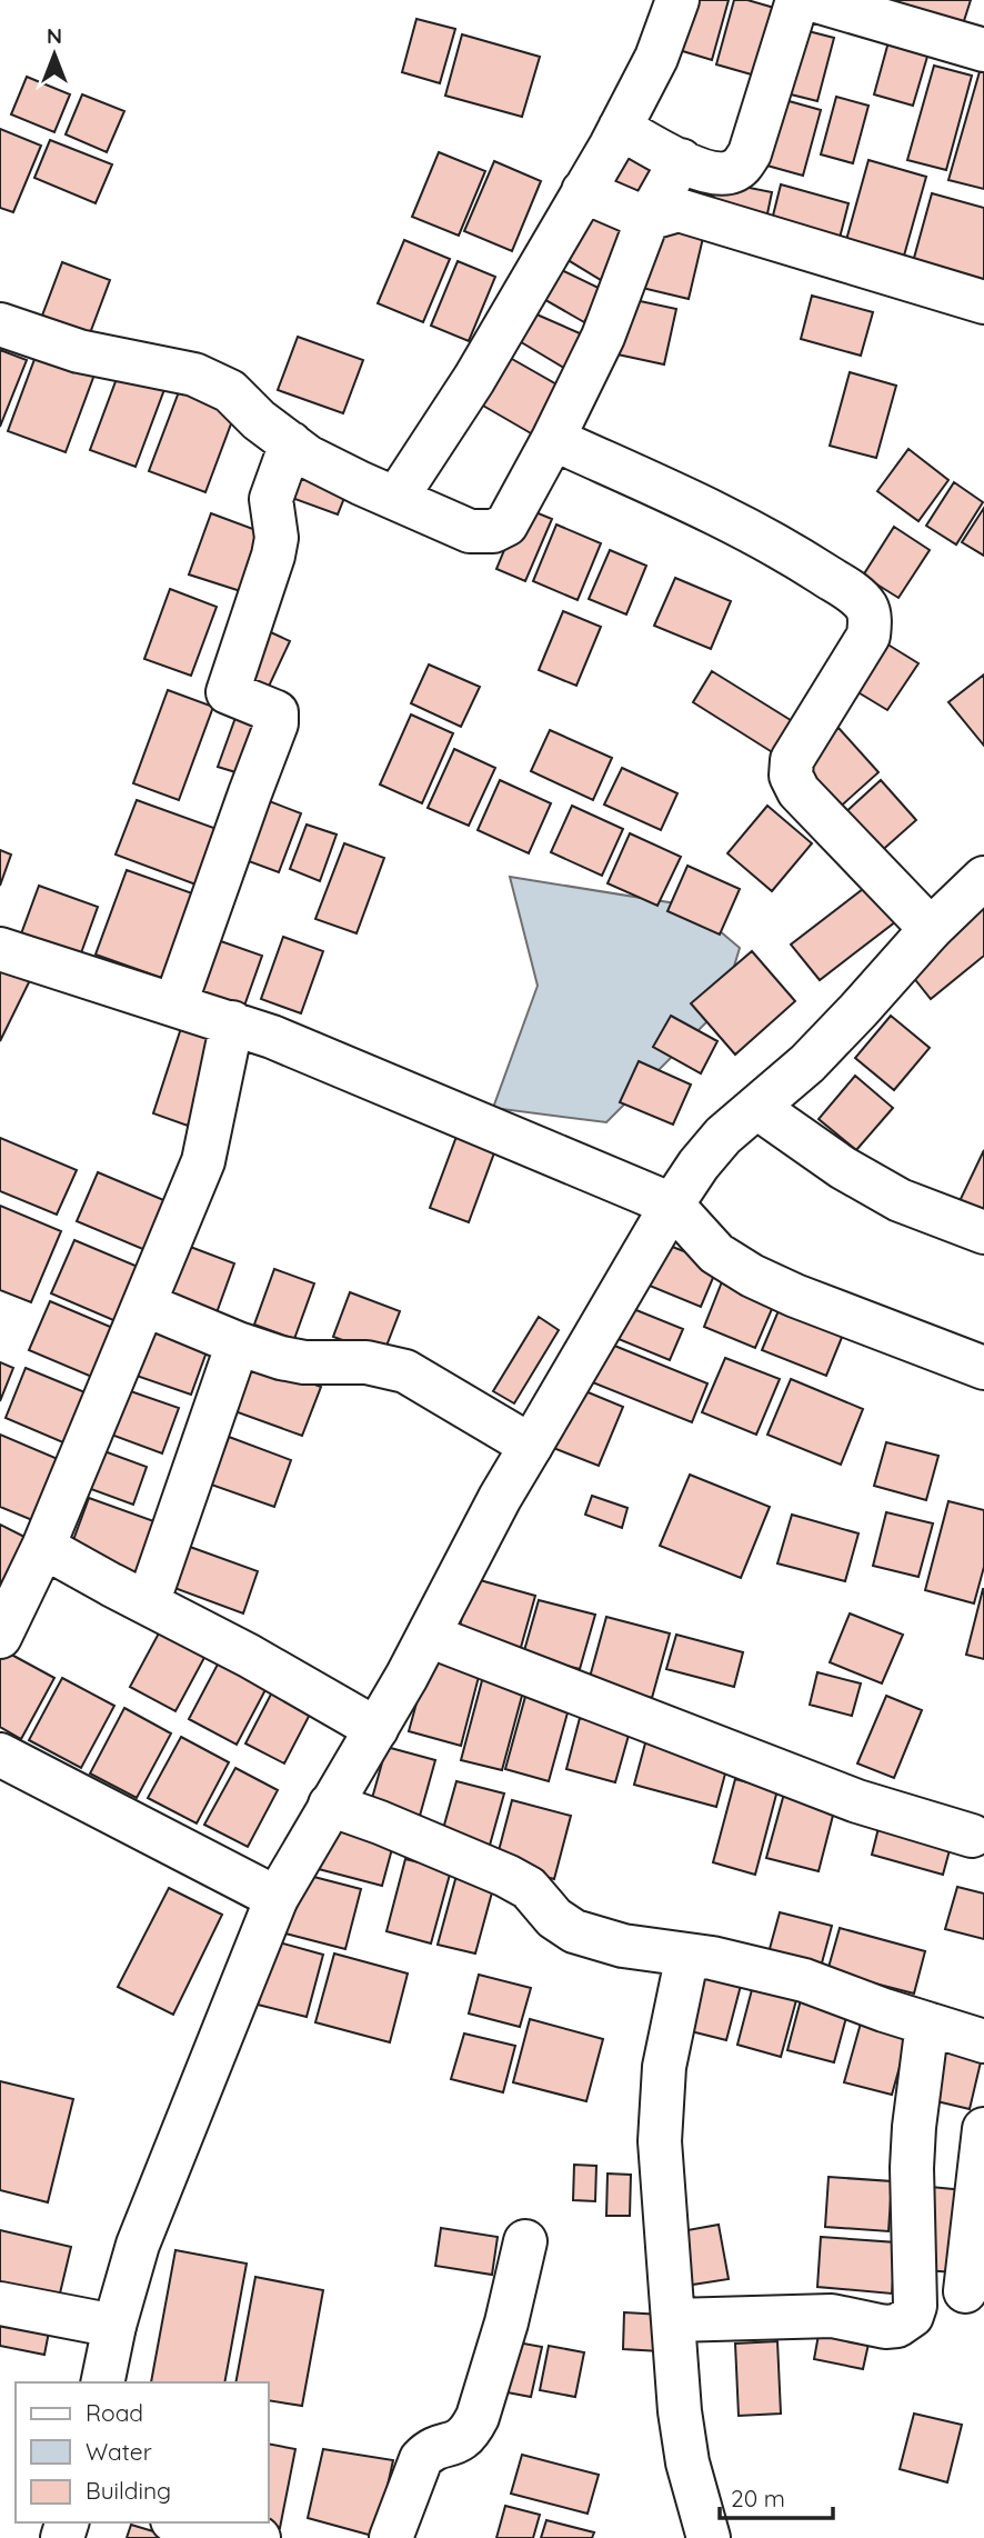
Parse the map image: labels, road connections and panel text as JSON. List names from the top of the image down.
{
  "legend": ["Road", "Water", "Building"],
  "scale_bar": "20 m",
  "north": "top"
}
